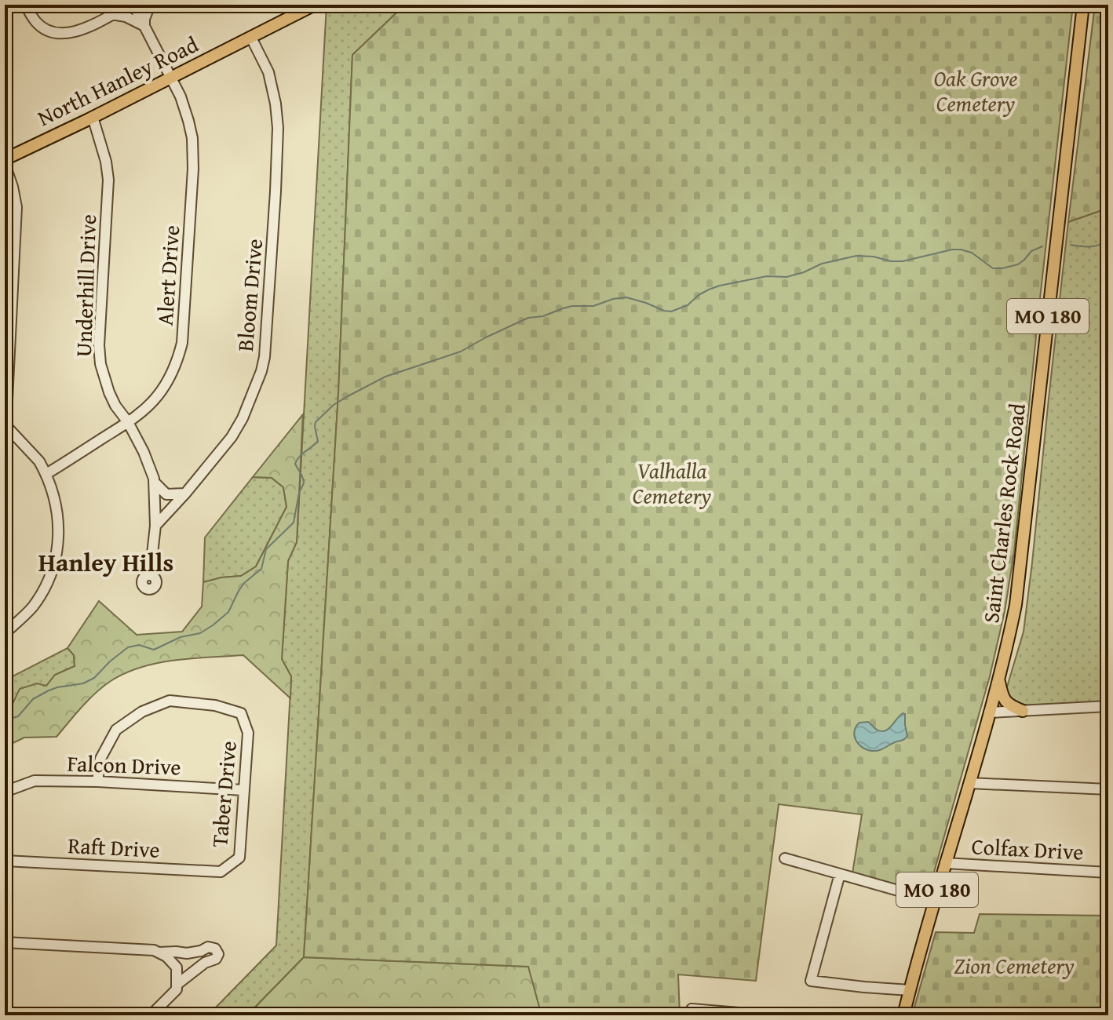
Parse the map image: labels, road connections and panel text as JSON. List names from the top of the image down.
{
  "streets": {
    "main road": ["North Hanley Road", "MO 180", "Saint Charles Rock Road"],
    "street": [
      "Alert Drive",
      "Underhill Drive",
      "Bloom Drive",
      "Falcon Drive",
      "Taber Drive",
      "Raft Drive",
      "Colfax Drive"
    ]
  },
  "crossings": [
    ["North Hanley Road", "Alert Drive"],
    ["North Hanley Road", "Underhill Drive"],
    ["North Hanley Road", "Bloom Drive"],
    ["Alert Drive", "Underhill Drive"],
    ["Underhill Drive", "Bloom Drive"],
    ["Saint Charles Rock Road", "Colfax Drive"],
    ["Falcon Drive", "Taber Drive"],
    ["Taber Drive", "Raft Drive"]
  ],
  "districts": ["Hanley Hills"],
  "parks": ["Oak Grove Cemetery", "Valhalla Cemetery", "Zion Cemetery"]
}
